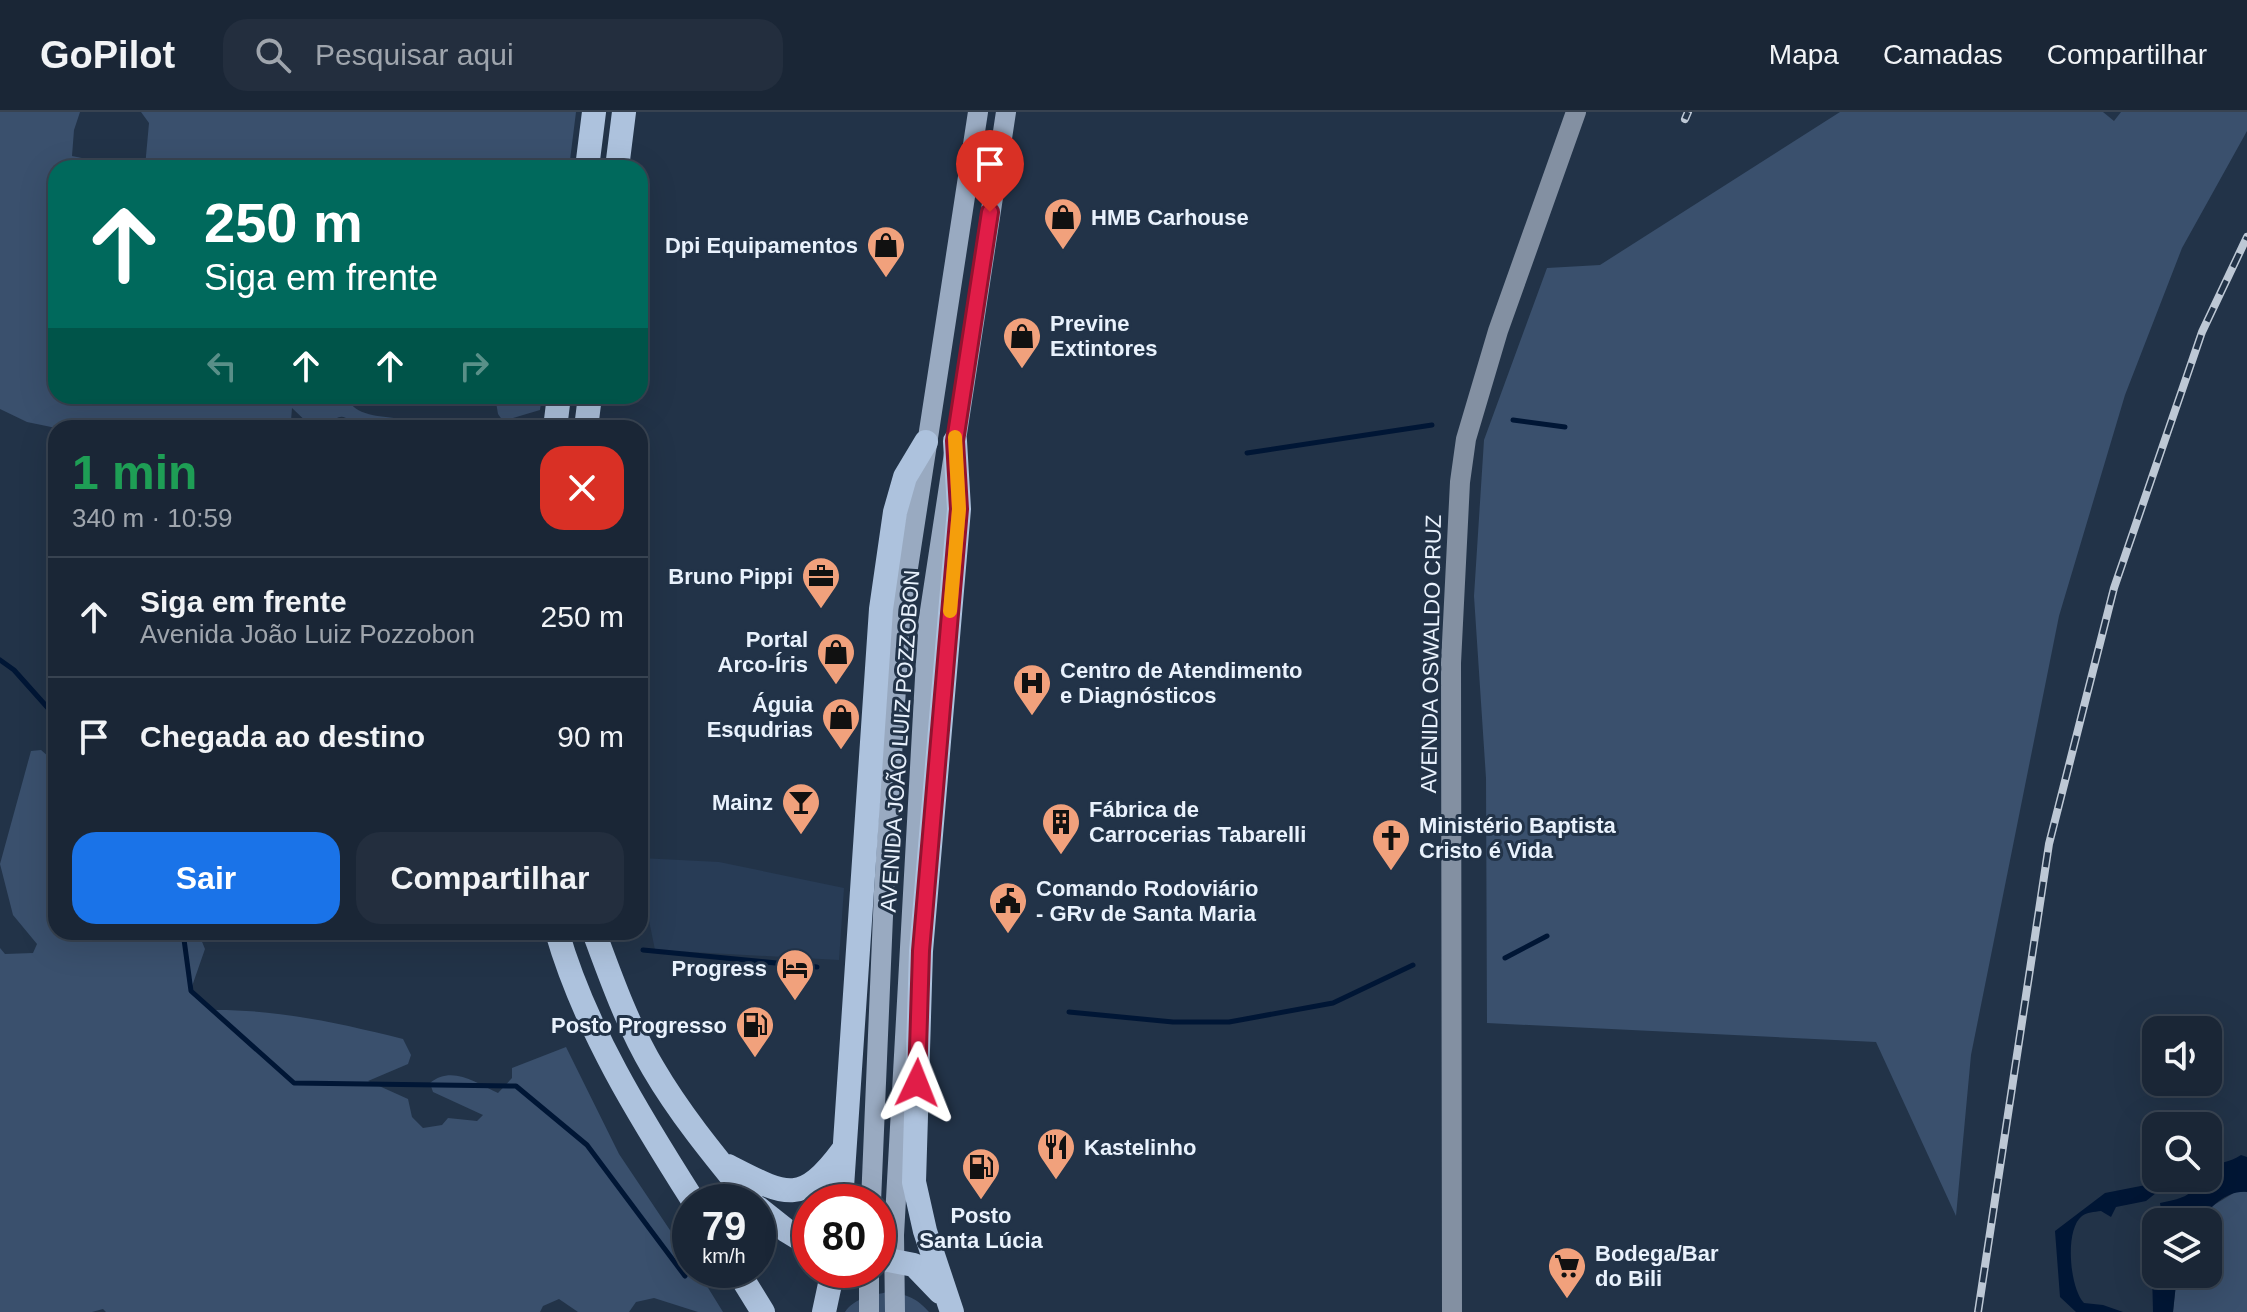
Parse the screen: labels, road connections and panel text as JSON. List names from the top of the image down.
{
  "streets": {
    "main road": ["AVENIDA JOÃO LUIZ POZZOBON"],
    "street": ["AVENIDA OSWALDO CRUZ"]
  },
  "places": {
    "shop": [
      "HMB Carhouse",
      "Dpi Equipamentos",
      "Previne Extintores",
      "Portal Arco-Íris",
      "Águia Esqudrias"
    ],
    "office": ["Bruno Pippi"],
    "hospital": ["Centro de Atendimento e Diagnósticos"],
    "bar": ["Mainz"],
    "building": ["Fábrica de Carrocerias Tabarelli"],
    "church": ["Ministério Baptista Cristo é Vida"],
    "public building": ["Comando Rodoviário - GRv de Santa Maria"],
    "hotel": ["Progress"],
    "fuel station": ["Posto Progresso", "Posto Santa Lúcia"],
    "restaurant": ["Kastelinho"],
    "supermarket": ["Bodega/Bar do Bili"]
  },
  "page": {
    "header": "GoPilot",
    "search": "Pesquisar aqui",
    "nav": ["Mapa", "Camadas", "Compartilhar"],
    "turn": ["250 m", "Siga em frente"],
    "heading": ["1 min", "340 m · 10:59"],
    "list": [
      {
        "name": "Siga em frente",
        "note": "Avenida João Luiz Pozzobon",
        "value": "250 m"
      },
      {
        "name": "Chegada ao destino",
        "value": "90 m"
      }
    ],
    "buttons": ["Sair", "Compartilhar"],
    "speed": "79 km/h",
    "limit": "80"
  }
}
